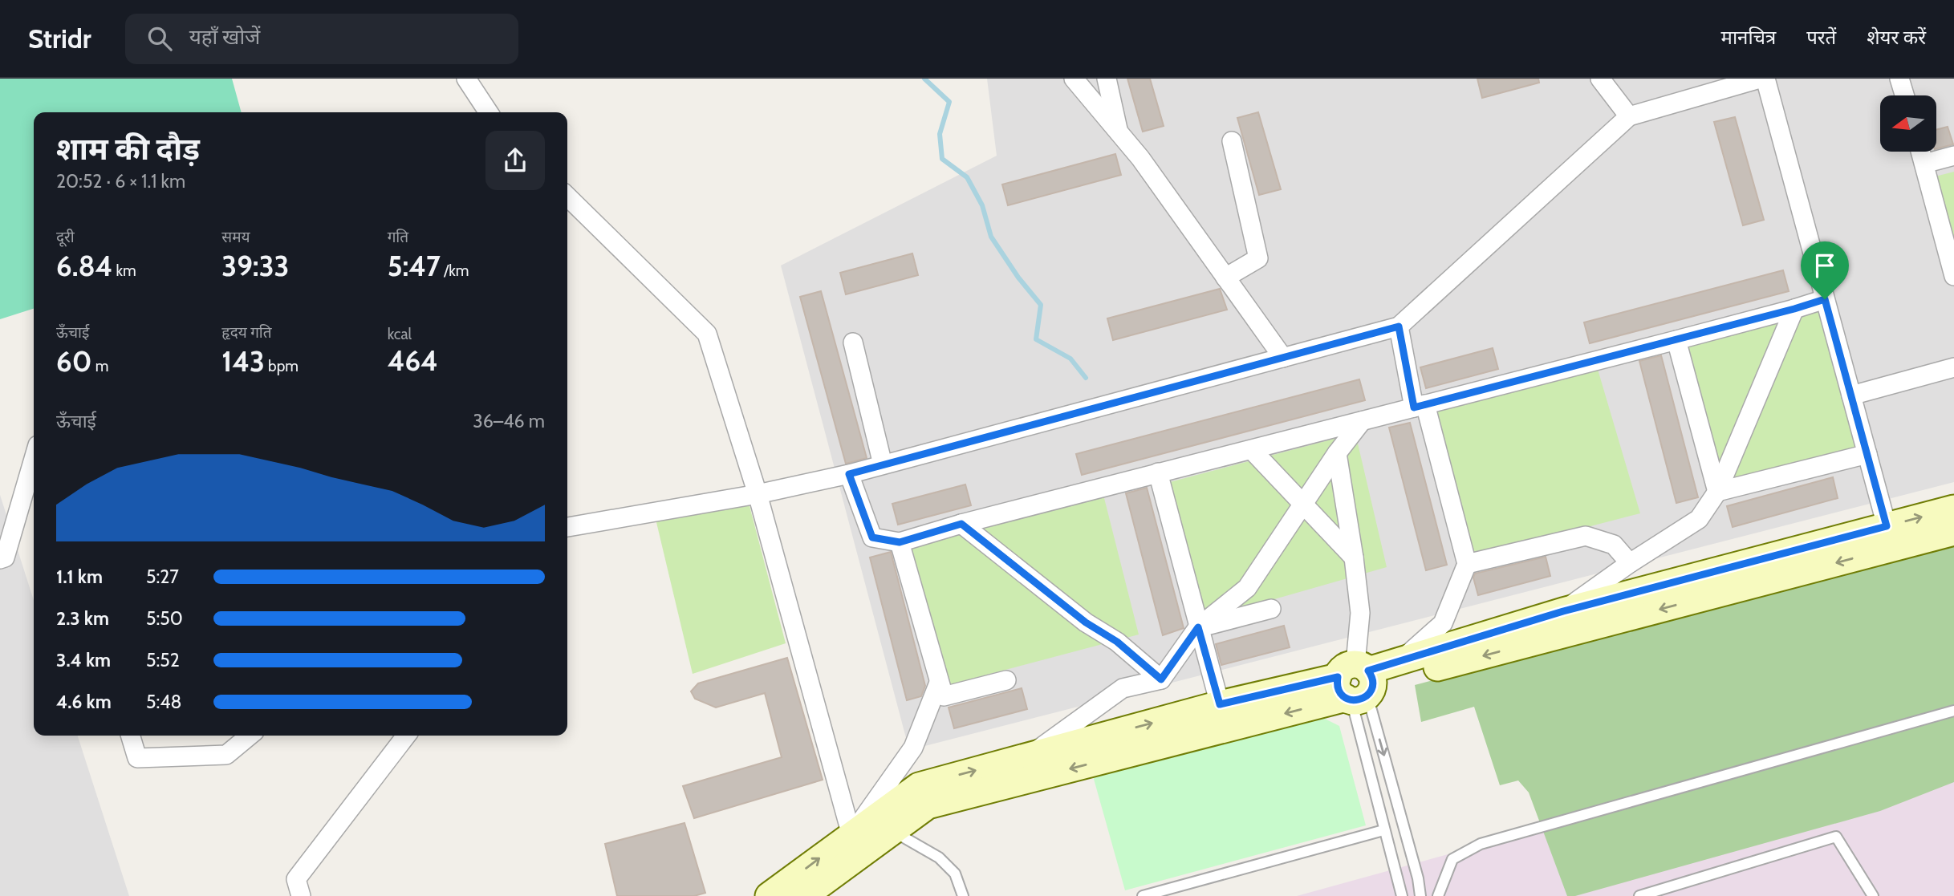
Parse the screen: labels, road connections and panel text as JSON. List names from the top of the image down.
{
  "north": "left",
  "page": {
    "header": "Stridr",
    "search": "यहाँ खोजें",
    "nav": ["मानचित्र", "परतें", "शेयर करें"],
    "heading": ["शाम की दौड़", "20:52 · 6 × 1.1 km"],
    "stats": [
      ["दूरी", "6.84 km"],
      ["समय", "39:33"],
      ["गति", "5:47 /km"],
      ["ऊँचाई", "60 m"],
      ["हृदय गति", "143 bpm"],
      ["kcal", "464"]
    ],
    "chart": ["ऊँचाई", "36–46 m"],
    "list": [
      {
        "name": "1.1 km",
        "note": "5:27"
      },
      {
        "name": "2.3 km",
        "note": "5:50"
      },
      {
        "name": "3.4 km",
        "note": "5:52"
      },
      {
        "name": "4.6 km",
        "note": "5:48"
      }
    ]
  }
}
